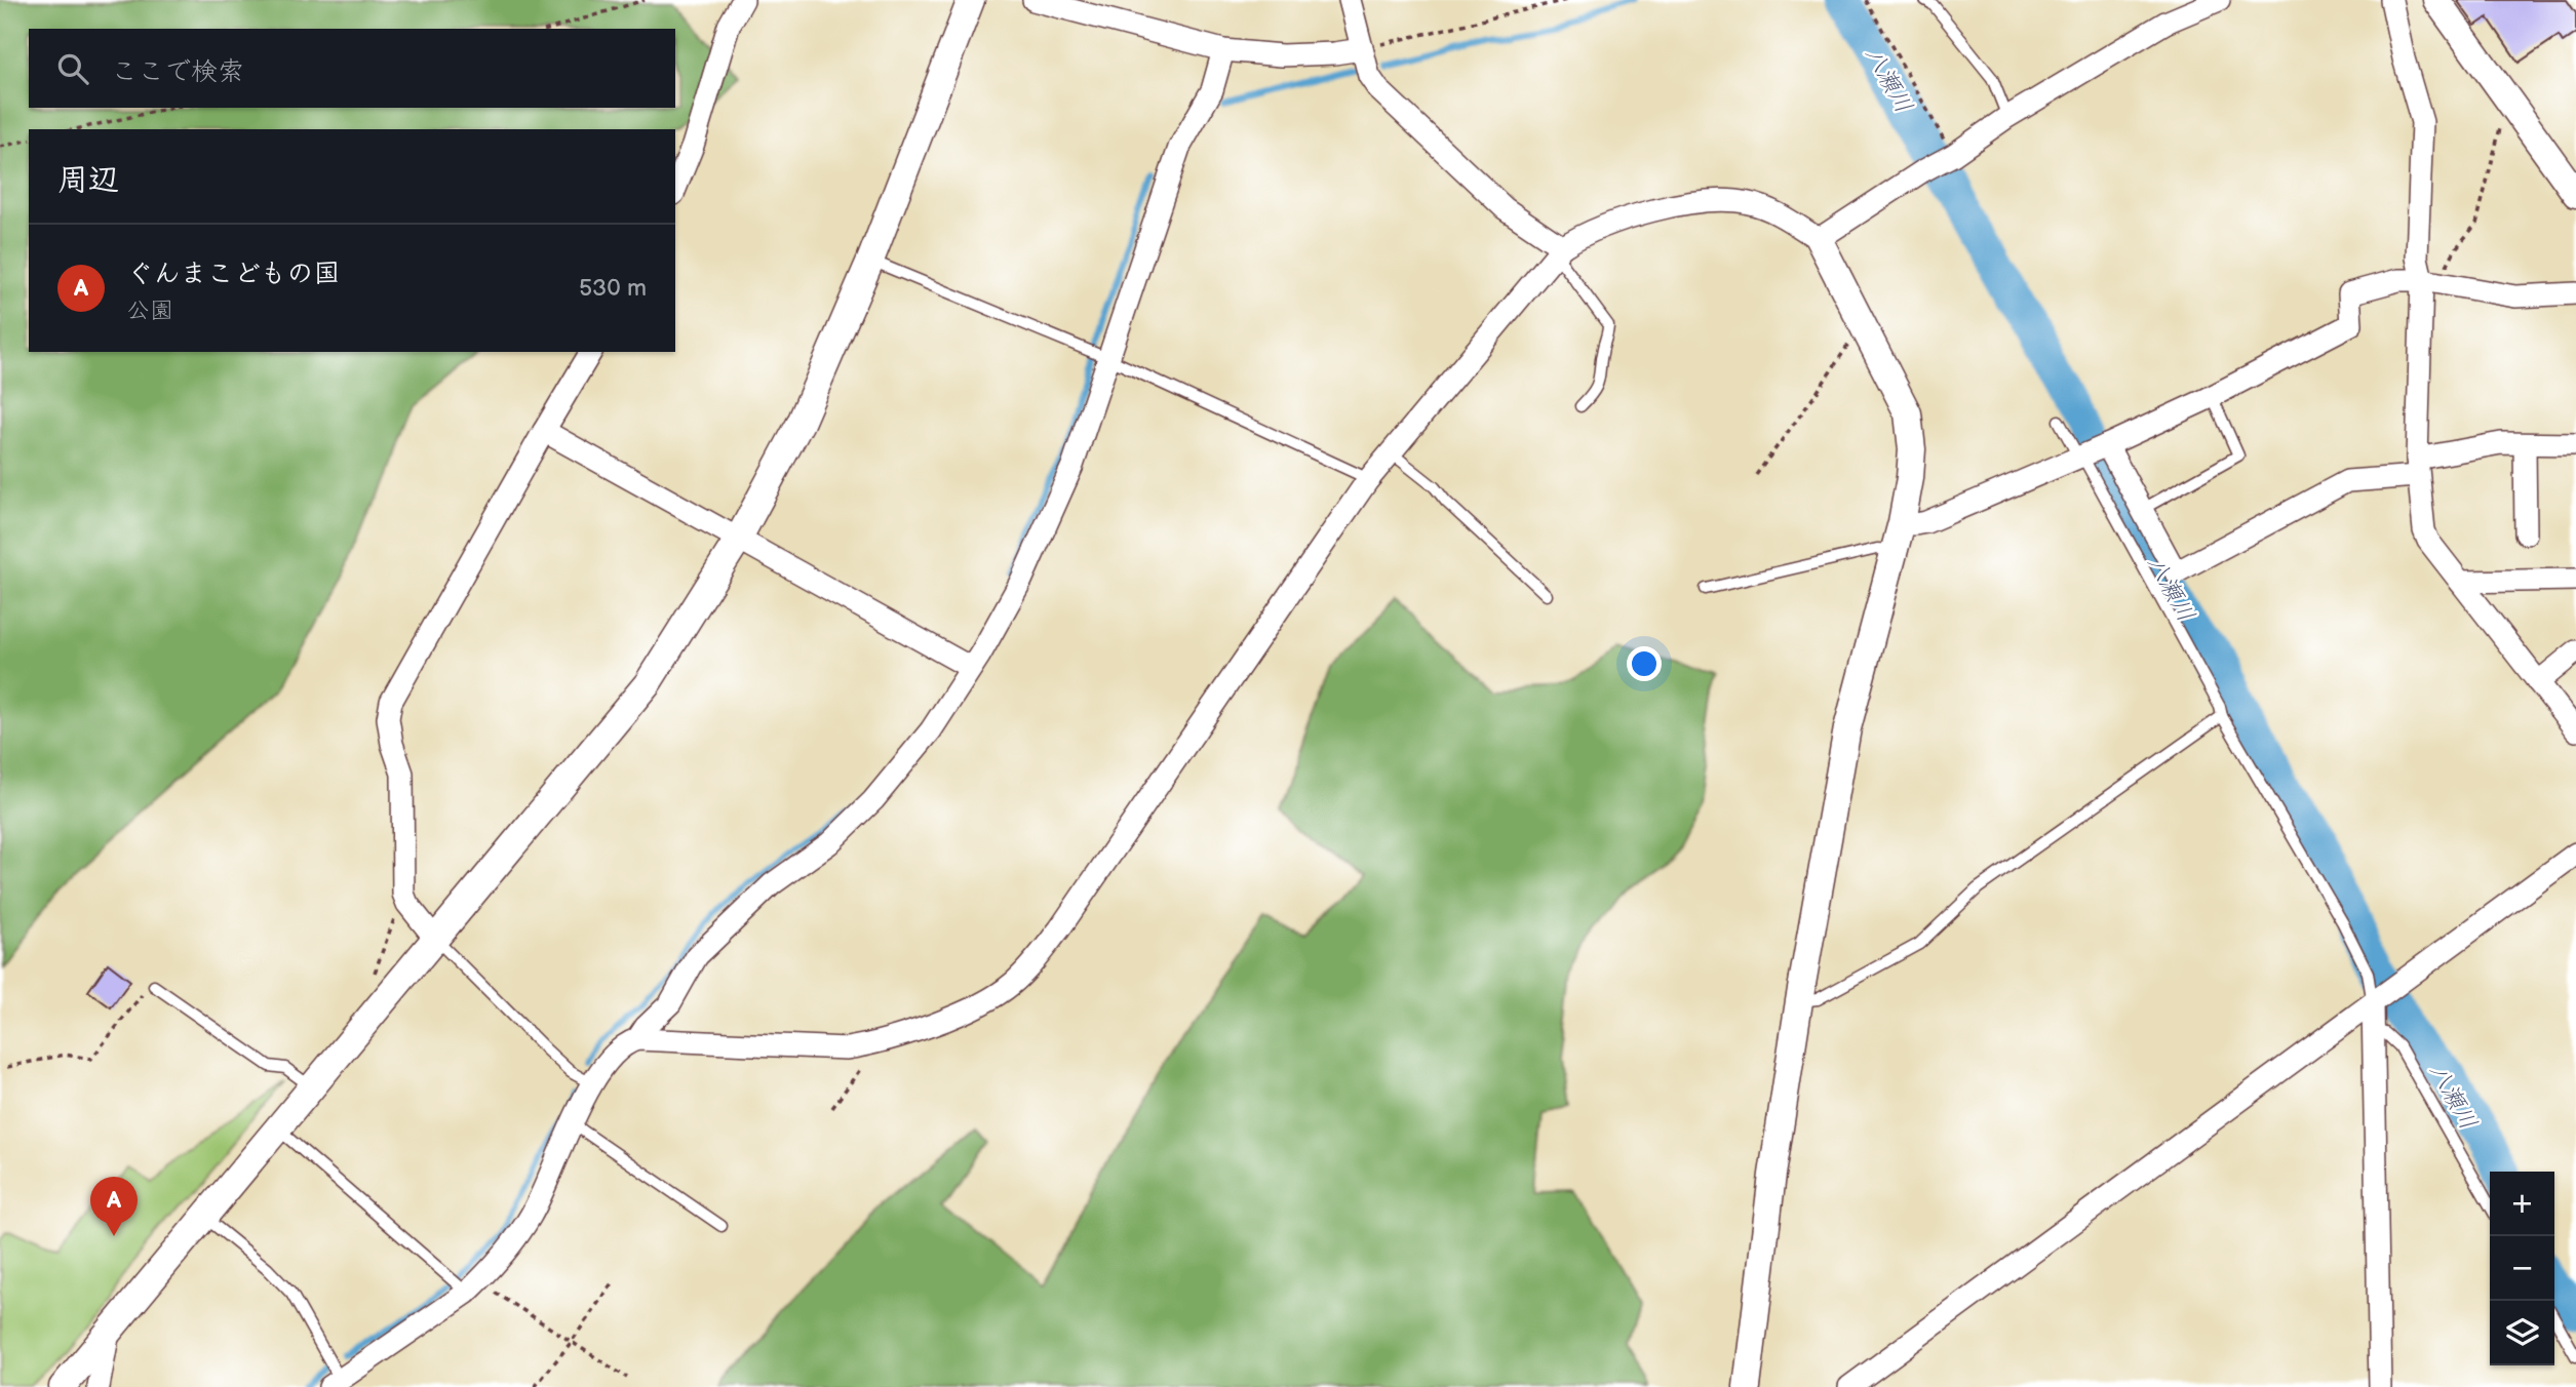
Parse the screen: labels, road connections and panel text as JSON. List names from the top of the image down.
{
  "water": ["八瀬川"],
  "page": {
    "search": "ここで検索",
    "heading": "周辺",
    "list": [
      {
        "mark": "A",
        "name": "ぐんまこどもの国",
        "note": "公園",
        "value": "530 m"
      }
    ],
    "map_buttons": ["+", "−"],
    "pins": "A"
  }
}
